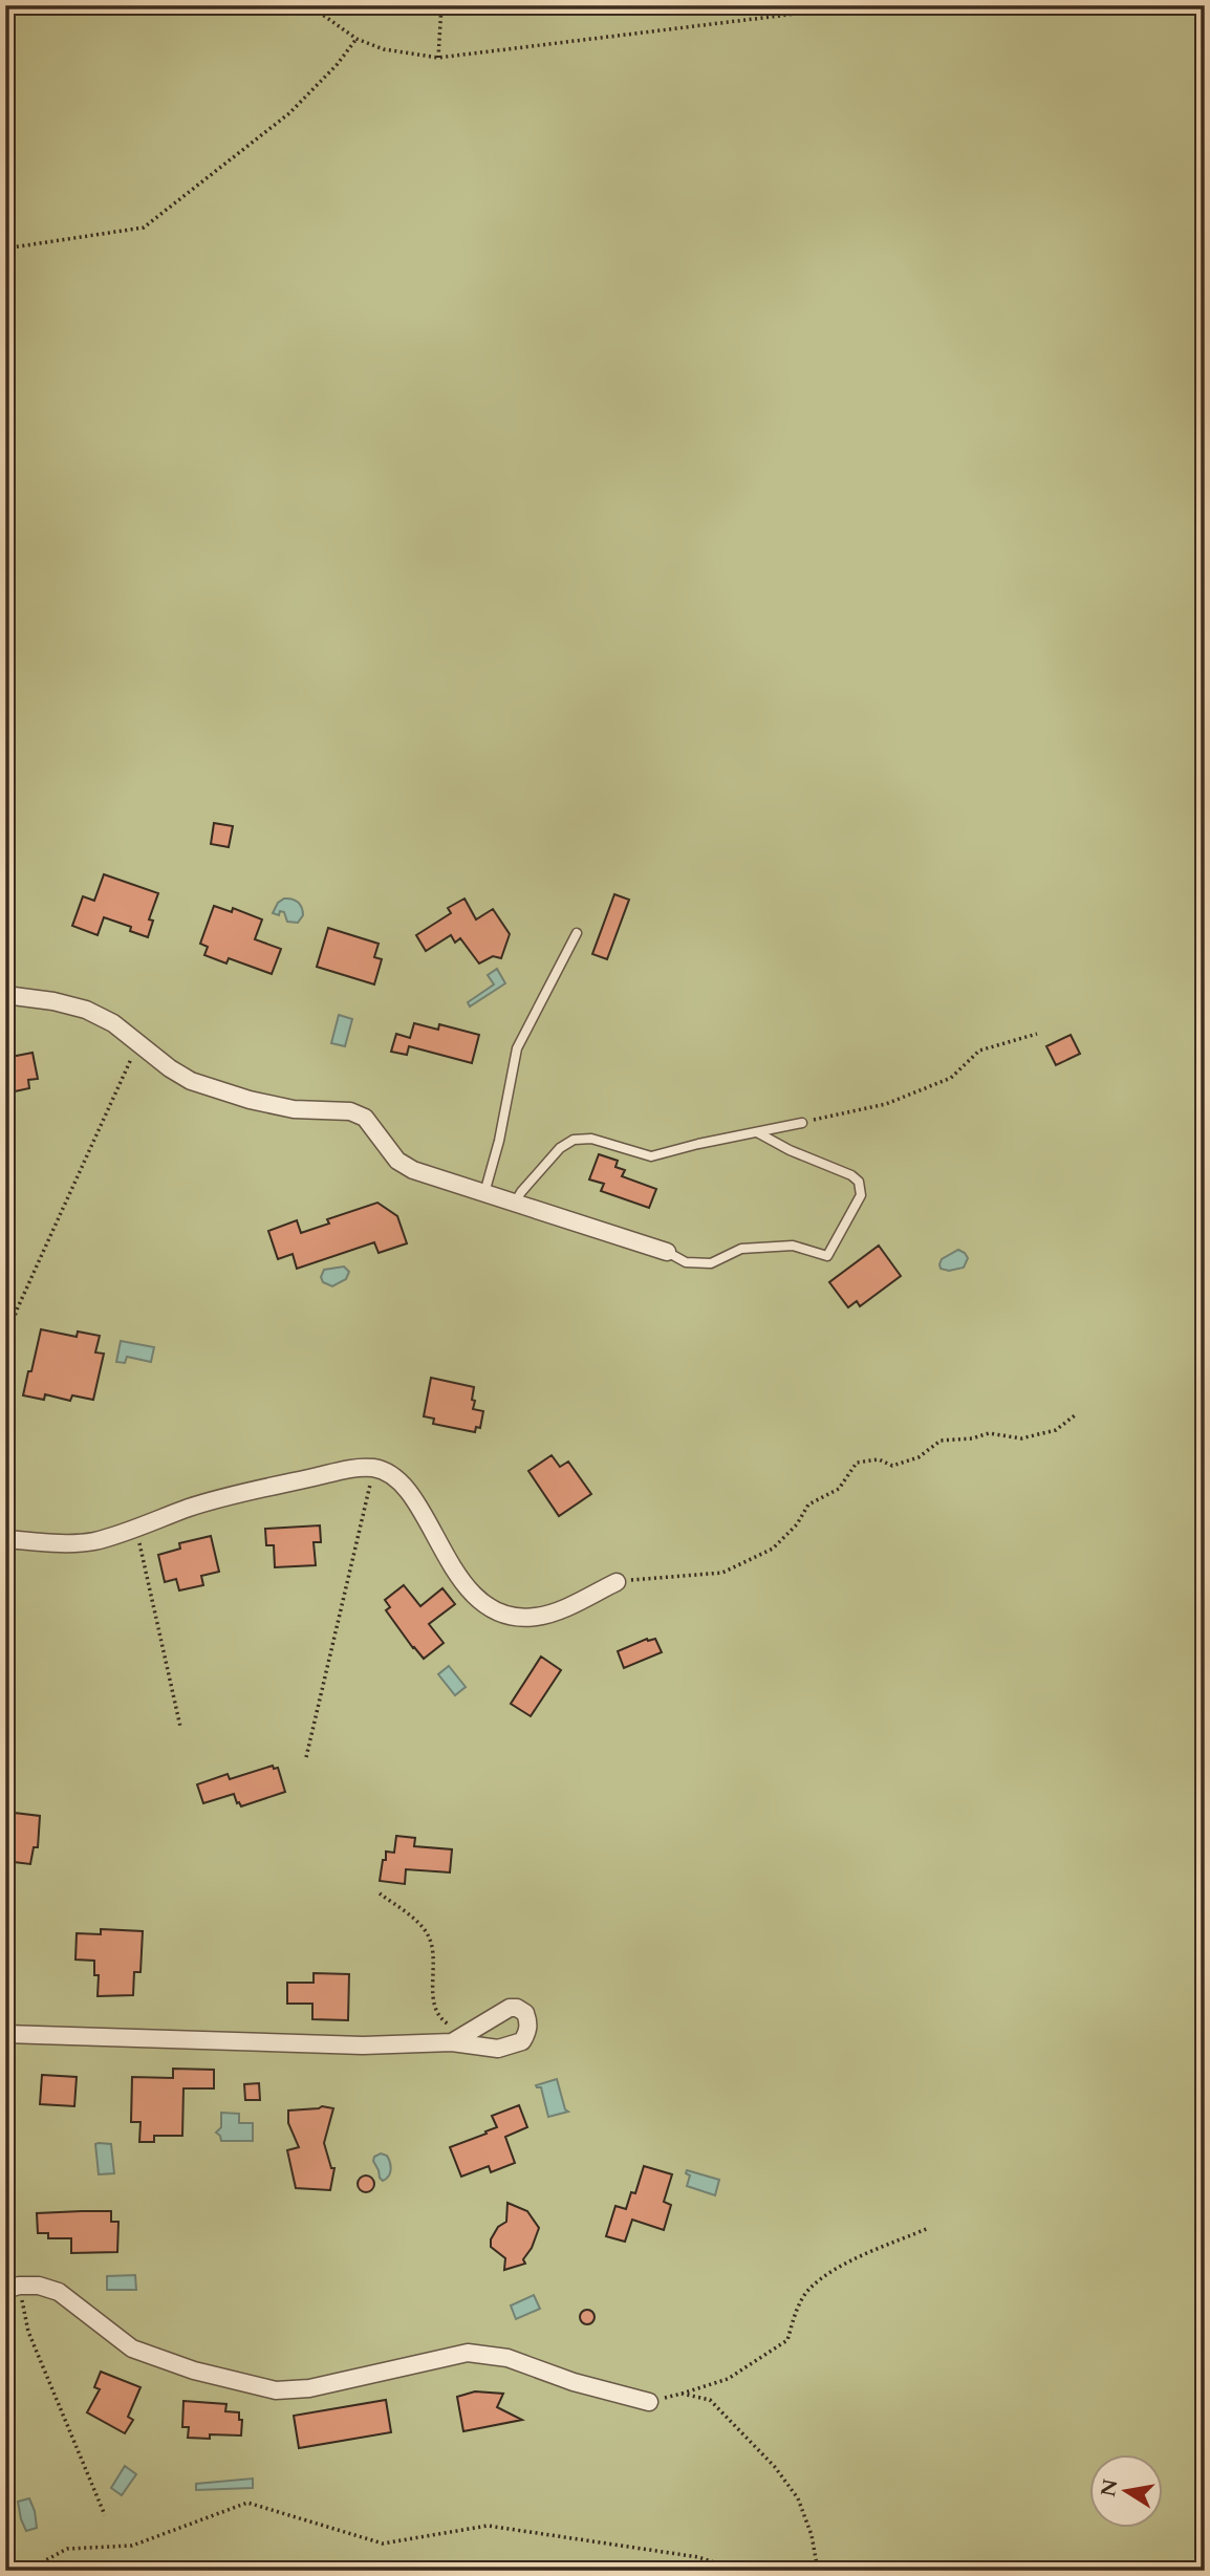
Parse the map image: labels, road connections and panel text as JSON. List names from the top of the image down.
{
  "north": "left"
}
